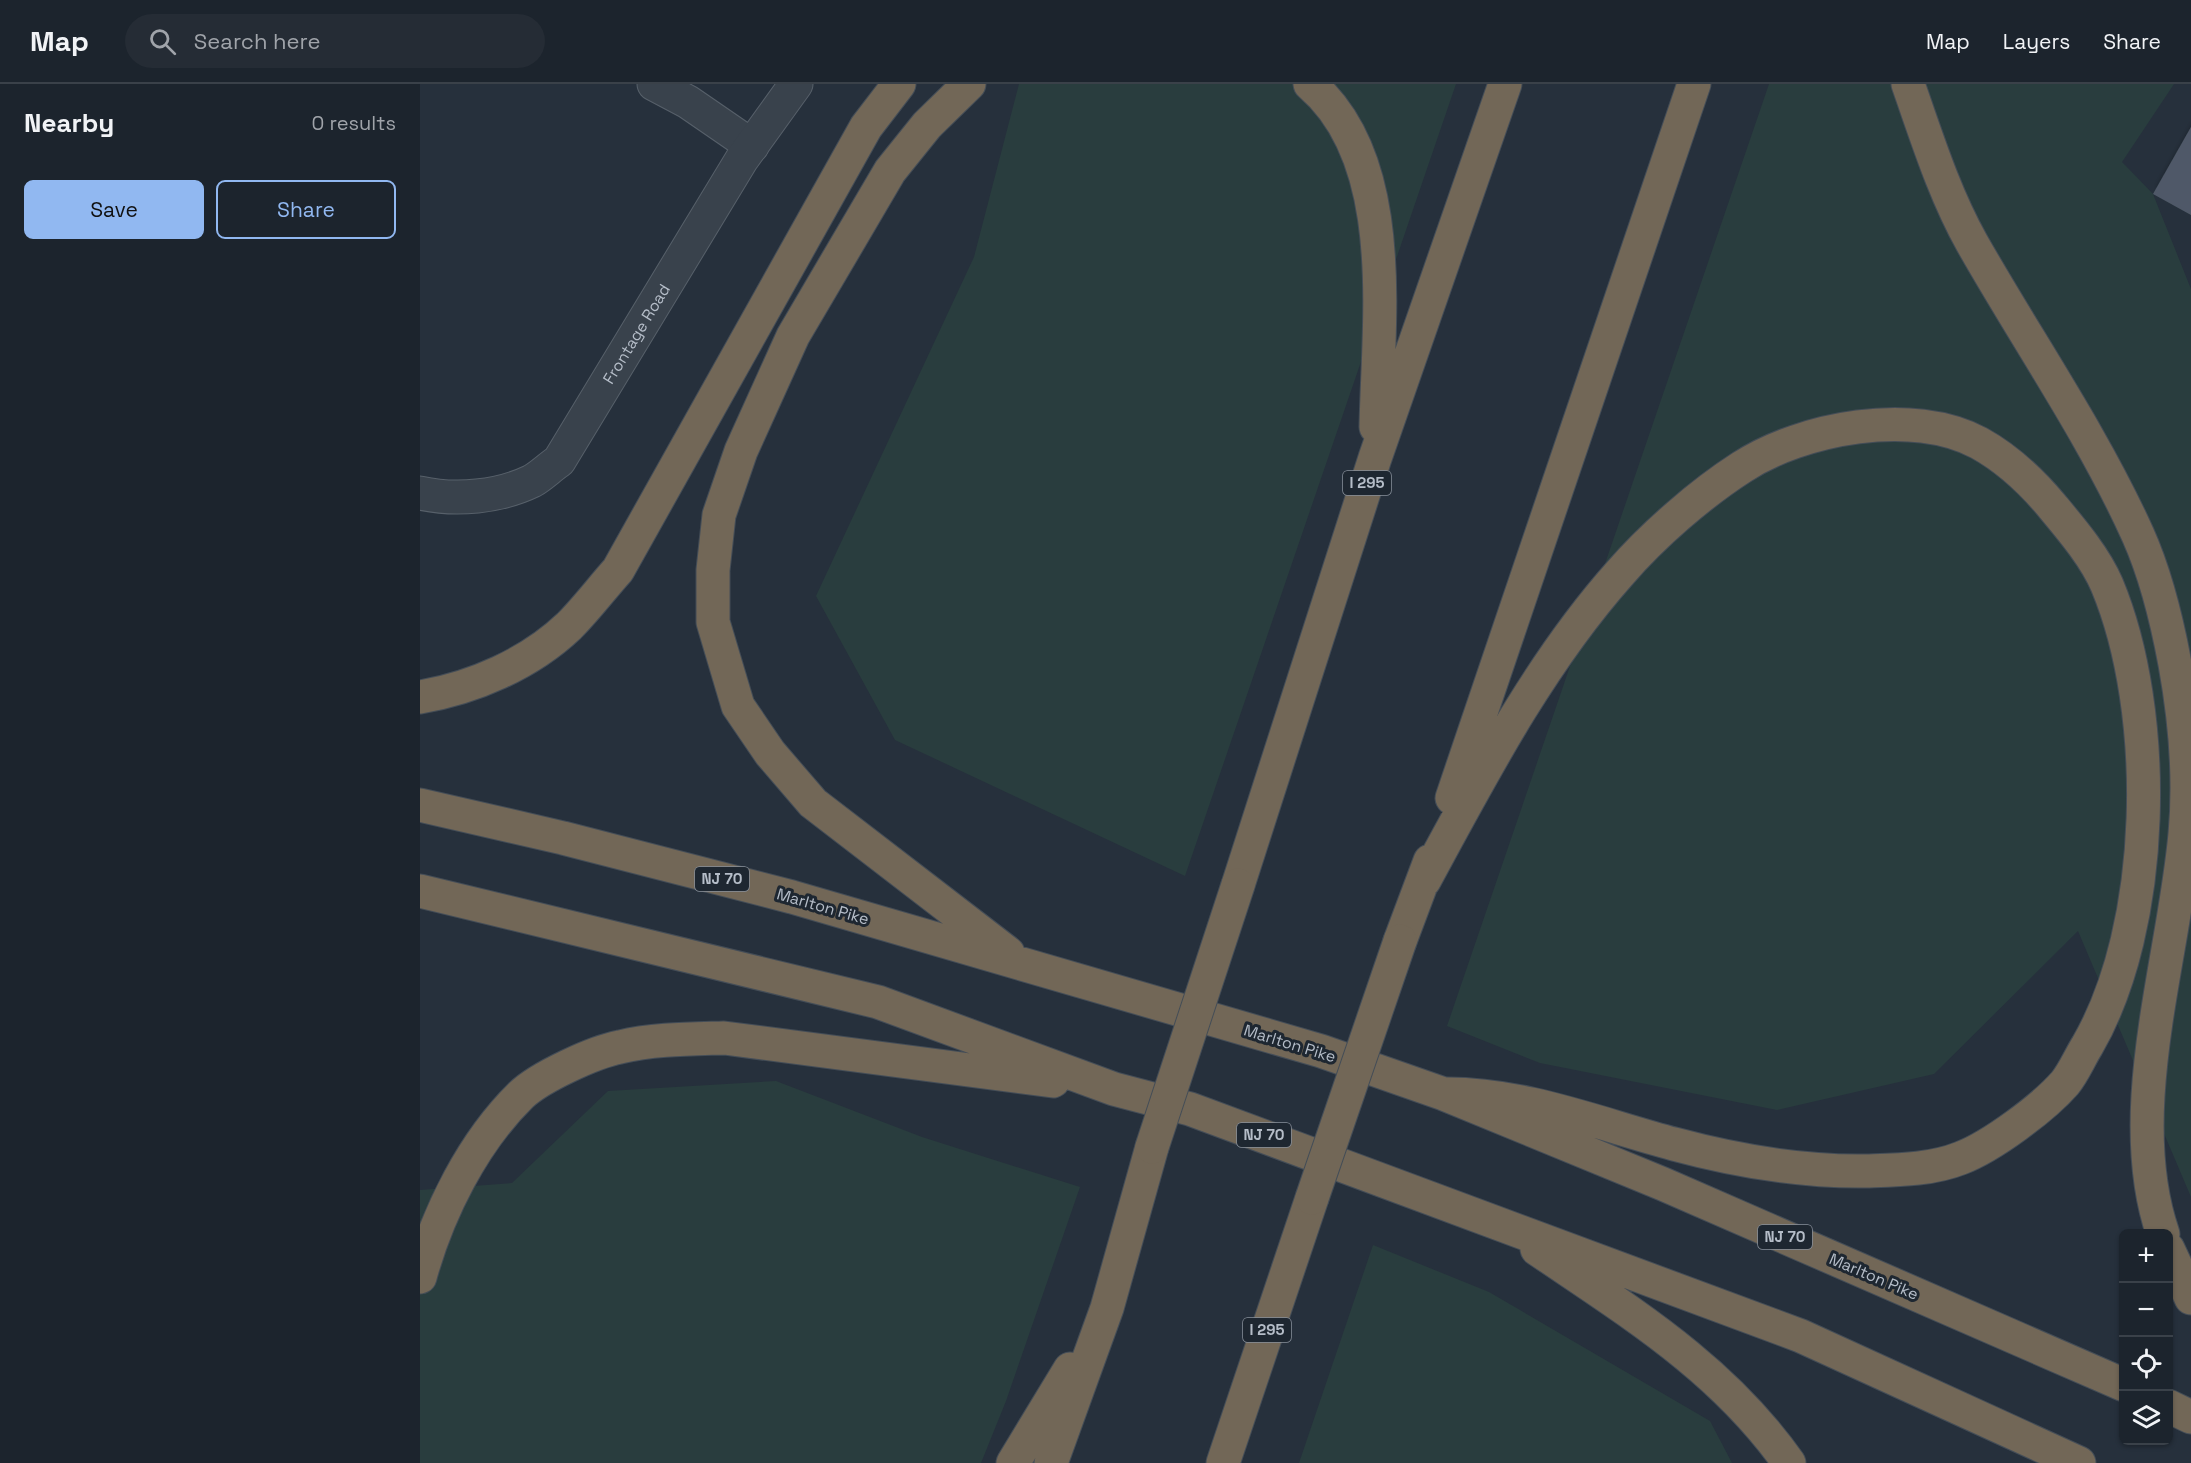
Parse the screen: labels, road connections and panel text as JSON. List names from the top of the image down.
{
  "streets": {
    "highway": ["I 295", "NJ 70", "Marlton Pike"],
    "street": ["Frontage Road"]
  },
  "page": {
    "header": "Map",
    "search": "Search here",
    "nav": ["Map", "Layers", "Share"],
    "heading": ["Nearby", "0 results"],
    "buttons": ["Save", "Share"],
    "map_buttons": ["+", "−"]
  }
}
